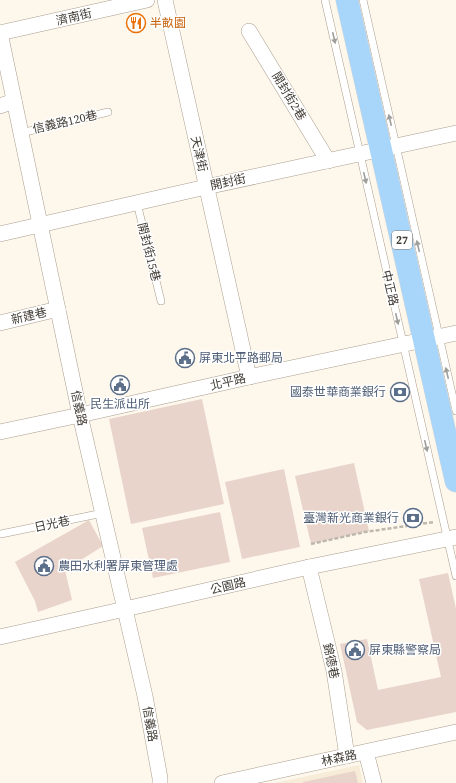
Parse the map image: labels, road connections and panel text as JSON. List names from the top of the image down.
{
  "streets": {
    "main road": ["27", "中正路"],
    "street": [
      "濟南街",
      "開封街2巷",
      "天津街",
      "開封街",
      "新建巷",
      "北平路",
      "信義路",
      "公園路",
      "錦德巷",
      "林森路"
    ],
    "lane": ["信義路120巷", "開封街15巷", "日光巷"]
  },
  "crossings": [
    ["濟南街", "信義路"],
    ["開封街2巷", "開封街"],
    ["信義路120巷", "信義路"],
    ["天津街", "開封街"],
    ["天津街", "北平路"],
    ["開封街", "開封街15巷"],
    ["開封街", "中正路"],
    ["開封街", "信義路"],
    ["中正路", "北平路"],
    ["中正路", "公園路"],
    ["新建巷", "信義路"],
    ["北平路", "信義路"],
    ["信義路", "日光巷"],
    ["信義路", "公園路"],
    ["公園路", "錦德巷"],
    ["錦德巷", "林森路"]
  ],
  "places": {
    "restaurant": ["半畝園"],
    "public building": [
      "屏東北平路郵局",
      "民生派出所",
      "農田水利署屏東管理處",
      "屏東縣警察局"
    ],
    "bank": ["國泰世華商業銀行", "臺灣新光商業銀行"]
  }
}
